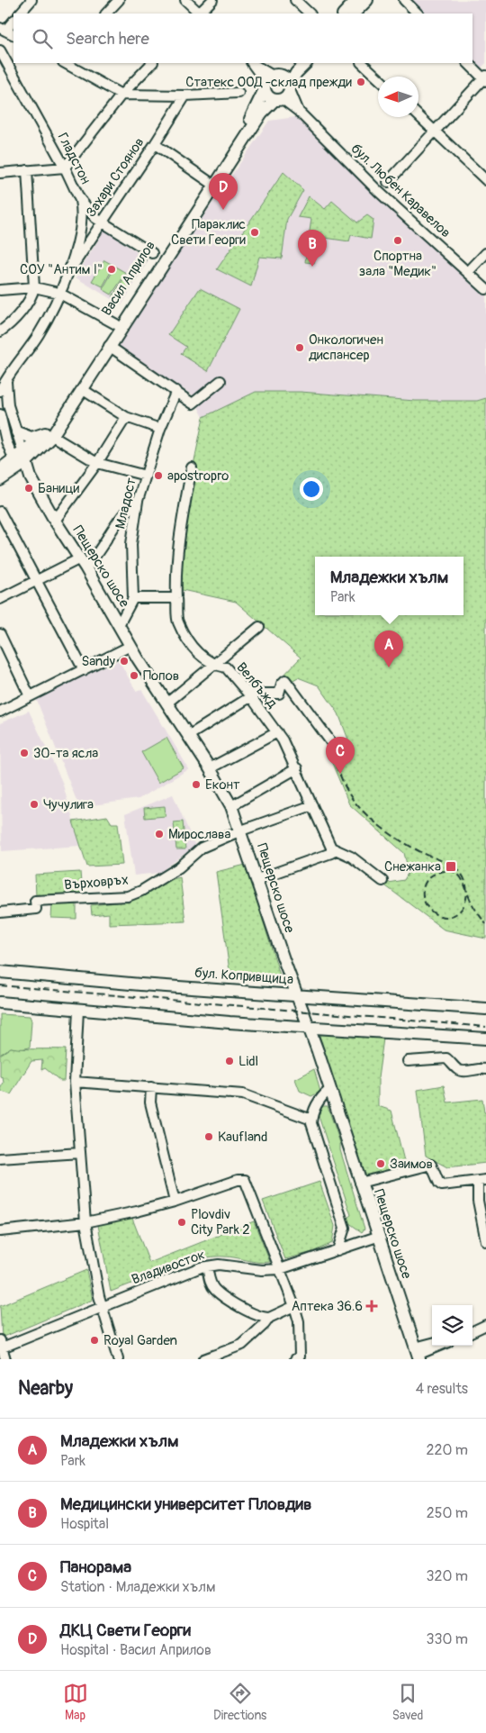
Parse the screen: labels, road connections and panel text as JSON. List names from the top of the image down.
{
  "streets": {
    "main road": ["Васил Априлов", "Пещерско шосе", "бул. Копривщица"],
    "street": [
      "Гладстон",
      "Захари Стоянов",
      "бул. Любен Каравелов",
      "Младост",
      "Велбъжд",
      "Върховръх",
      "Владивосток"
    ]
  },
  "crossings": [
    ["Гладстон", "Захари Стоянов"],
    ["бул. Любен Каравелов", "Васил Априлов"],
    ["Васил Априлов", "Пещерско шосе"],
    ["Младост", "Пещерско шосе"],
    ["Пещерско шосе", "Върховръх"],
    ["Пещерско шосе", "бул. Копривщица"],
    ["Пещерско шосе", "Владивосток"]
  ],
  "places": {
    "other": [
      "Статекс ООД -склад прежди",
      "Параклис Свети Георги",
      "Спортна зала \"Медик\"",
      "СОУ \"Антим I\"",
      "Онкологичен диспансер",
      "apostropro",
      "Баници",
      "Sandy",
      "Попов",
      "30-та ясла",
      "Еконт",
      "Чучулига",
      "Мирослава",
      "Lidl",
      "Kaufland",
      "Заимов",
      "Plovdiv City Park 2",
      "Royal Garden"
    ],
    "transit": ["Снежанка"],
    "health": ["Аптека 36.6"]
  },
  "north": "left",
  "page": {
    "search": "Search here",
    "pins": [
      "D",
      "B",
      "A",
      "C"
    ],
    "popup": ["Младежки хълм", "Park"],
    "heading": ["Nearby", "4 results"],
    "list": [
      {
        "mark": "A",
        "name": "Младежки хълм",
        "note": "Park",
        "value": "220 m"
      },
      {
        "mark": "B",
        "name": "Медицински университет Пловдив",
        "note": "Hospital",
        "value": "250 m"
      },
      {
        "mark": "C",
        "name": "Панорама",
        "note": "Station · Младежки хълм",
        "value": "320 m"
      },
      {
        "mark": "D",
        "name": "ДКЦ Свети Георги",
        "note": "Hospital · Васил Априлов",
        "value": "330 m"
      }
    ],
    "nav": ["Map", "Directions", "Saved"]
  }
}
